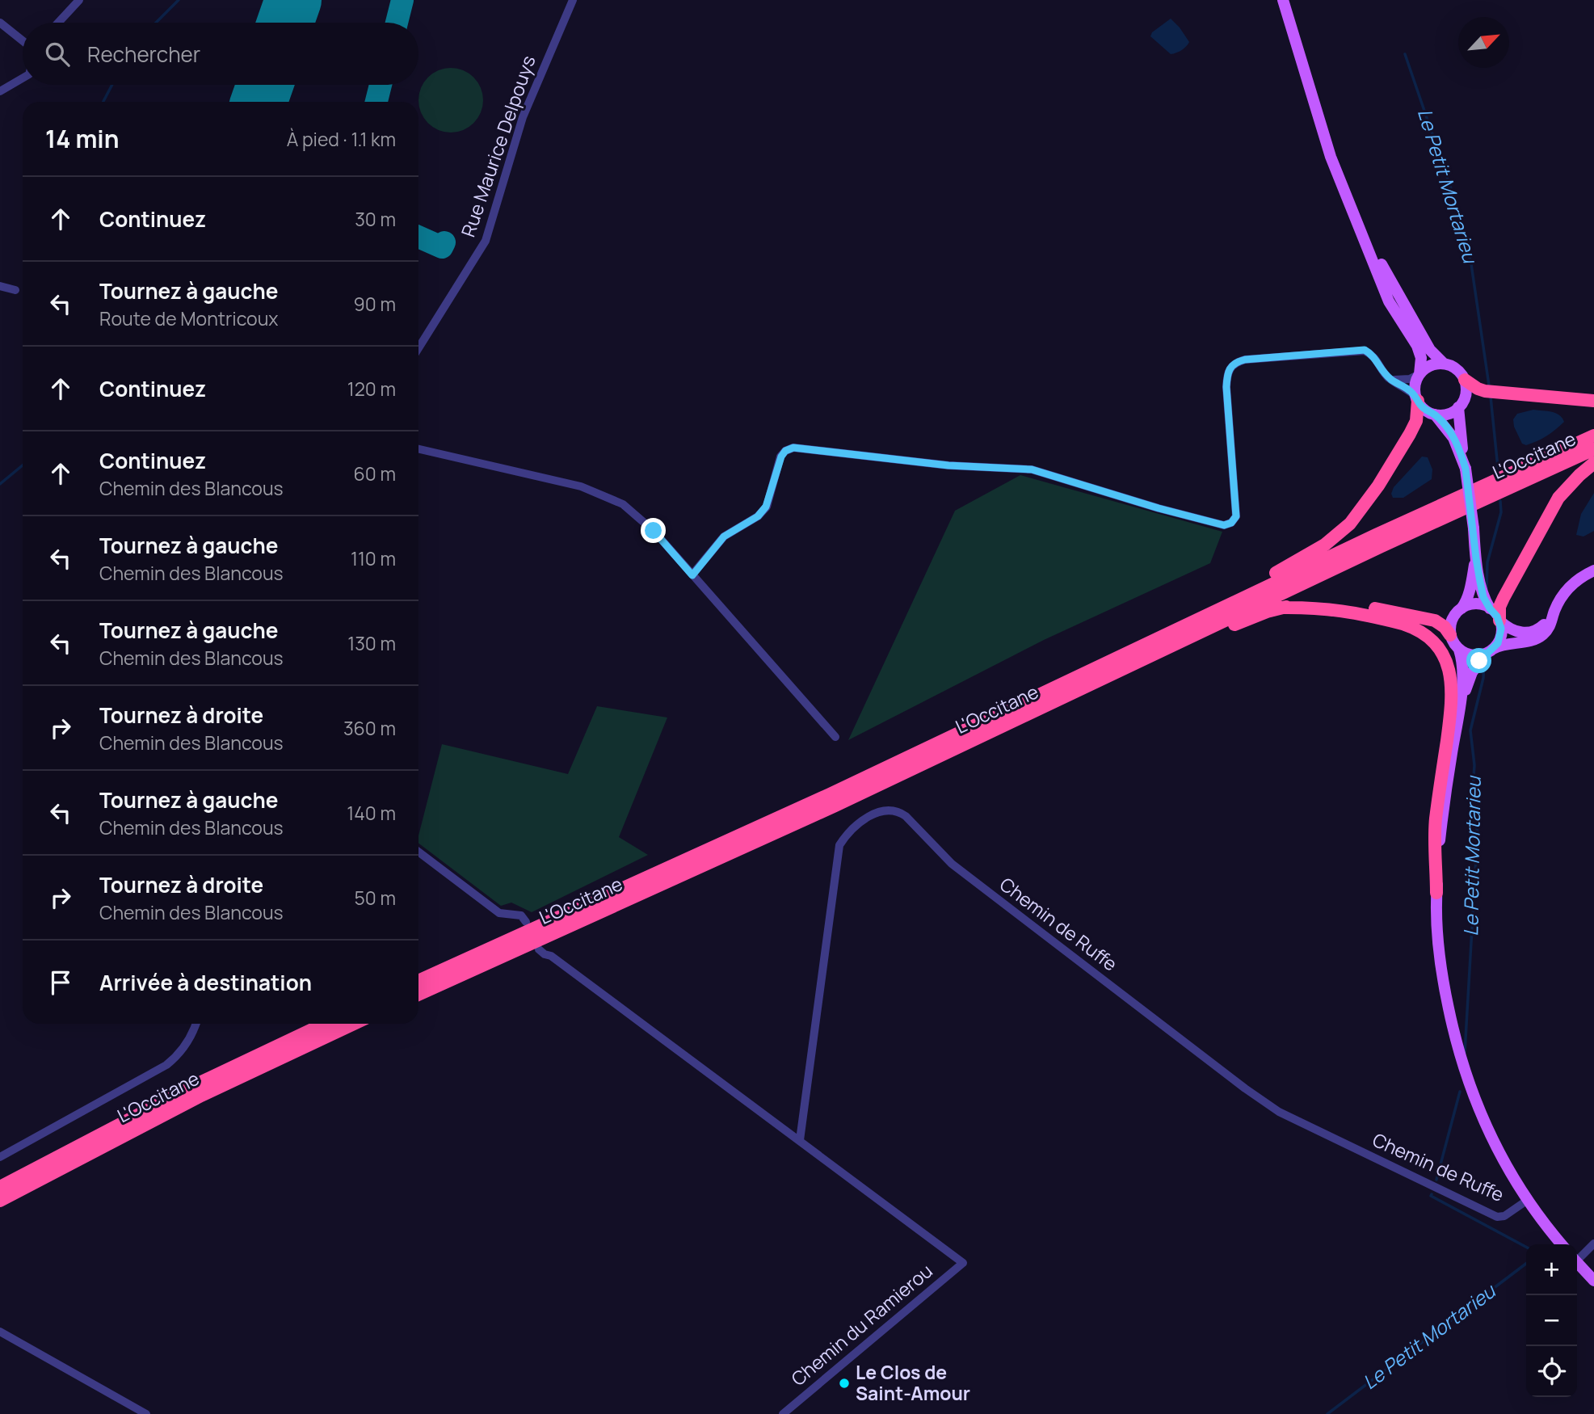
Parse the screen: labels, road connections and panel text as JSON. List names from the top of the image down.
{
  "streets": {
    "highway": ["L'Occitane"],
    "street": ["Rue Maurice Delpouys", "Chemin de Ruffe", "Chemin du Ramierou"]
  },
  "crossings": [
    ["Chemin de Ruffe", "Chemin du Ramierou"]
  ],
  "water": ["Le Petit Mortarieu"],
  "places": ["Le Clos de Saint-Amour"],
  "north": "top right",
  "page": {
    "search": "Rechercher",
    "heading": ["14 min", "À pied · 1.1 km"],
    "list": [
      ["Continuez", "30 m"],
      ["Tournez à gauche", "Route de Montricoux", "90 m"],
      ["Continuez", "120 m"],
      ["Continuez", "Chemin des Blancous", "60 m"],
      ["Tournez à gauche", "Chemin des Blancous", "110 m"],
      ["Tournez à gauche", "Chemin des Blancous", "130 m"],
      ["Tournez à droite", "Chemin des Blancous", "360 m"],
      ["Tournez à gauche", "Chemin des Blancous", "140 m"],
      ["Tournez à droite", "Chemin des Blancous", "50 m"],
      "Arrivée à destination"
    ],
    "map_buttons": ["+", "−"]
  }
}
